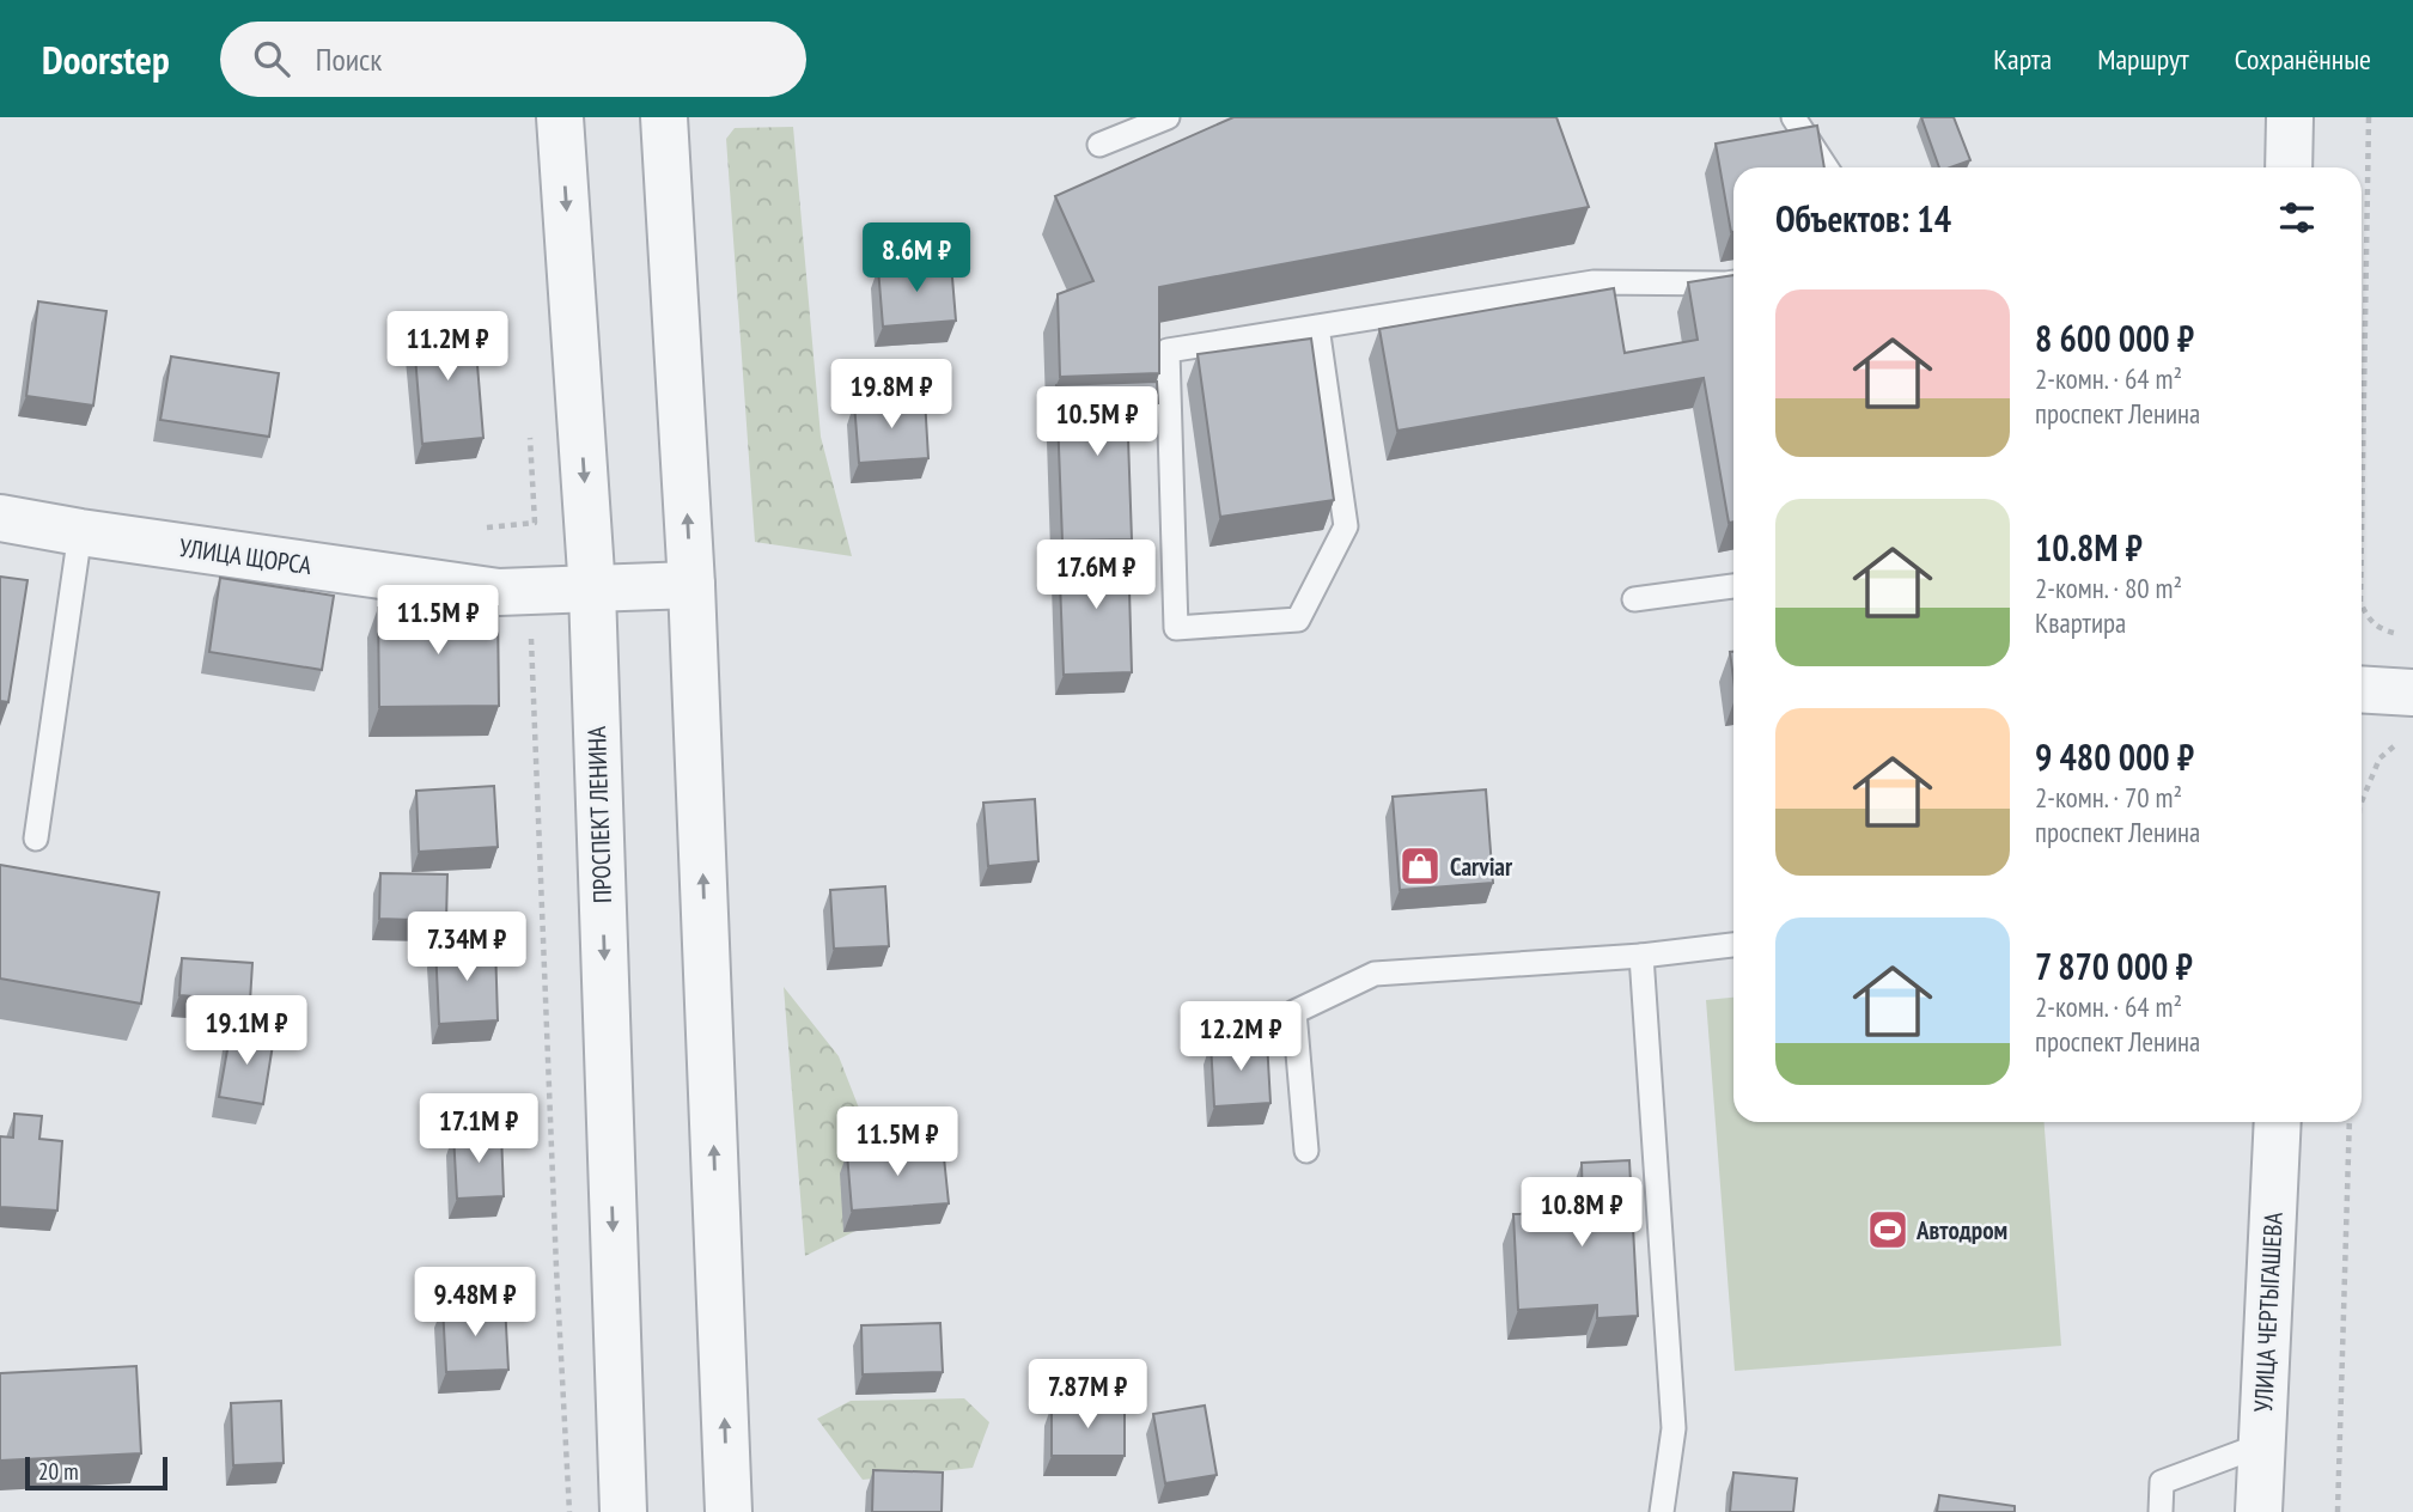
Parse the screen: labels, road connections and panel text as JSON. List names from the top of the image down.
{
  "streets": {
    "street": ["УЛИЦА ЩОРСА", "ПРОСПЕКТ ЛЕНИНА", "УЛИЦА ЧЕРТЫГАШЕВА"]
  },
  "crossings": [
    ["УЛИЦА ЩОРСА", "ПРОСПЕКТ ЛЕНИНА"]
  ],
  "places": {
    "shop": ["Carviar"],
    "sports": ["Автодром"]
  },
  "scale_bar": "20 m",
  "page": {
    "header": "Doorstep",
    "search": "Поиск",
    "nav": ["Карта", "Маршрут", "Сохранённые"],
    "heading": "Объектов: 14",
    "price": [
      "8.6M ₽",
      "11.2M ₽",
      "19.8M ₽",
      "10.5M ₽",
      "17.6M ₽",
      "11.5M ₽",
      "7.34M ₽",
      "19.1M ₽",
      "12.2M ₽",
      "17.1M ₽",
      "11.5M ₽",
      "10.8M ₽",
      "9.48M ₽",
      "7.87M ₽"
    ],
    "list": [
      {
        "name": "8 600 000 ₽",
        "note": "2-комн. · 64 m² · проспект Ленина"
      },
      {
        "name": "10.8M ₽",
        "note": "2-комн. · 80 m² · Квартира"
      },
      {
        "name": "9 480 000 ₽",
        "note": "2-комн. · 70 m² · проспект Ленина"
      },
      {
        "name": "7 870 000 ₽",
        "note": "2-комн. · 64 m² · проспект Ленина"
      }
    ],
    "scale": "20 m"
  }
}
